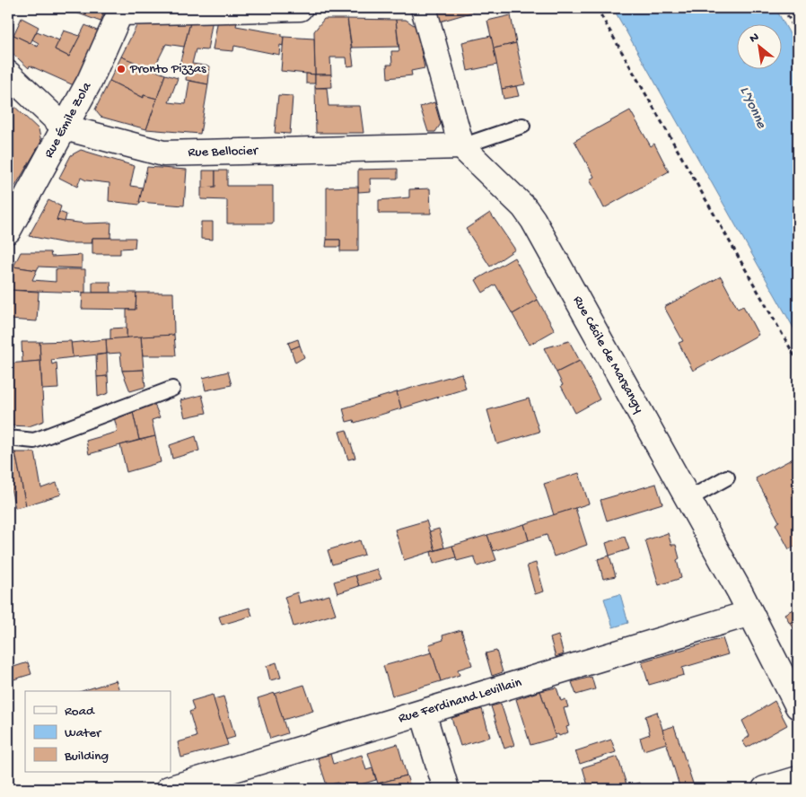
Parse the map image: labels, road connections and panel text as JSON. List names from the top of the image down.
{
  "streets": {
    "street": [
      "Rue Émile Zola",
      "Rue Bellocier",
      "Rue Cécile de Marsangy",
      "Rue Ferdinand Levillain"
    ]
  },
  "crossings": [
    ["Rue Émile Zola", "Rue Bellocier"],
    ["Rue Bellocier", "Rue Cécile de Marsangy"],
    ["Rue Cécile de Marsangy", "Rue Ferdinand Levillain"]
  ],
  "water": ["L'Yonne"],
  "places": ["Pronto Pizzas"],
  "legend": ["Road", "Water", "Building"],
  "north": "top left"
}
